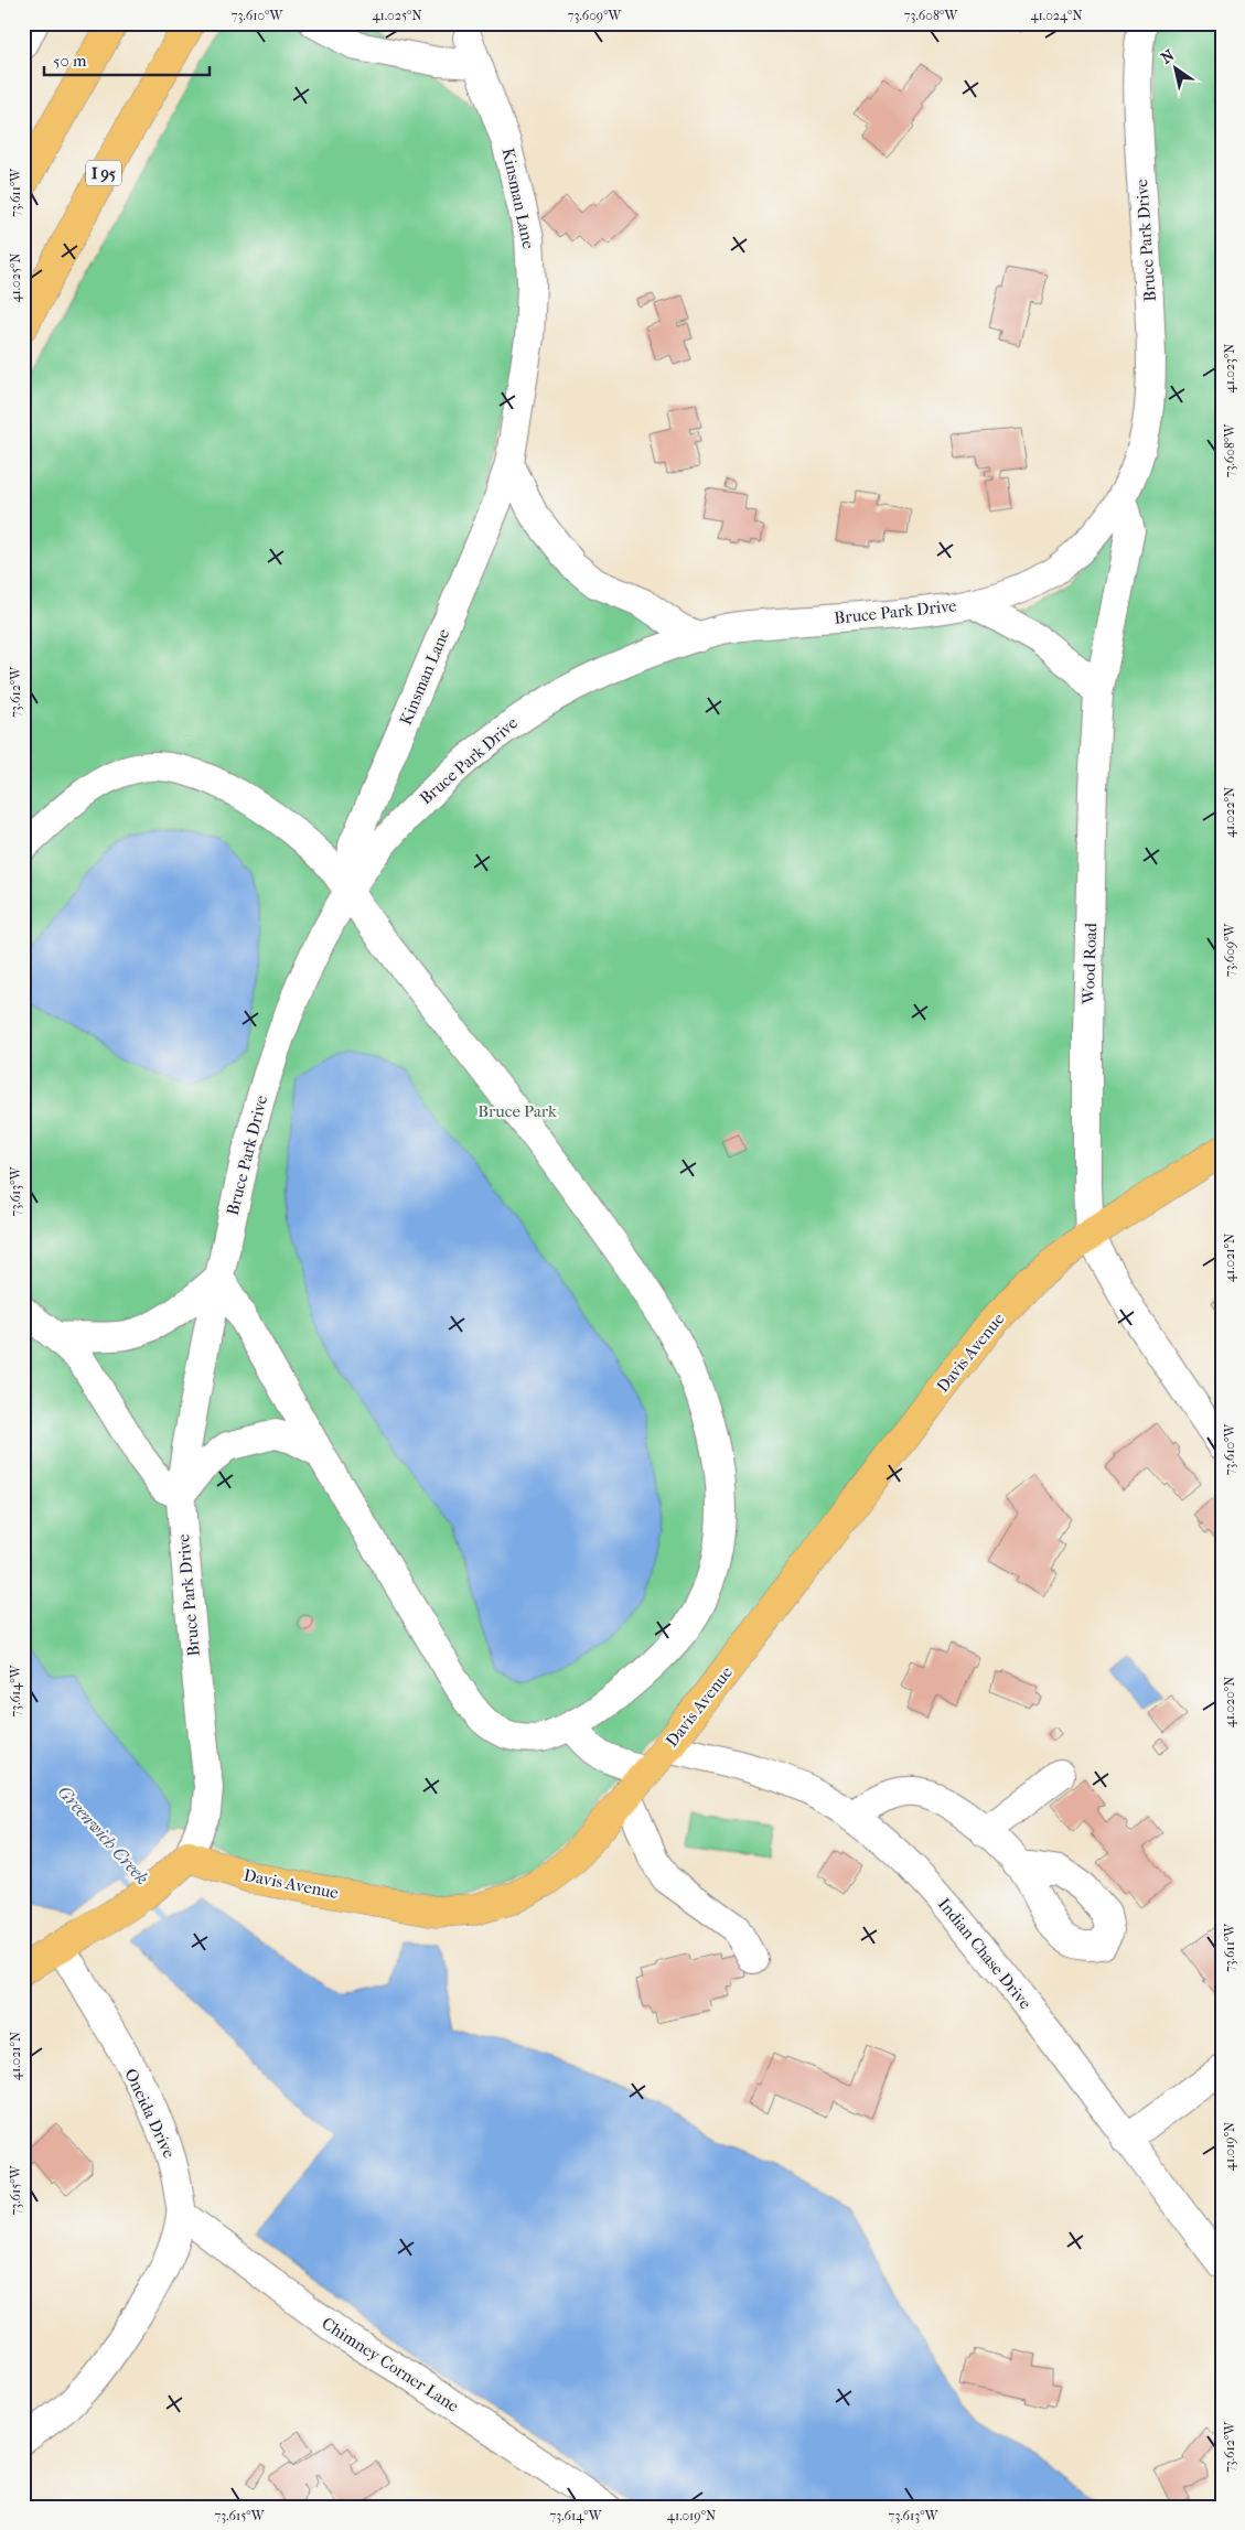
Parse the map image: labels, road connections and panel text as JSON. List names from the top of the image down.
{
  "streets": {
    "main road": ["I 95", "Davis Avenue"],
    "street": [
      "Kinsman Lane",
      "Bruce Park Drive",
      "Wood Road",
      "Indian Chase Drive",
      "Oneida Drive",
      "Chimney Corner Lane"
    ]
  },
  "crossings": [
    ["Kinsman Lane", "Bruce Park Drive"],
    ["Bruce Park Drive", "Wood Road"],
    ["Bruce Park Drive", "Davis Avenue"],
    ["Wood Road", "Davis Avenue"],
    ["Davis Avenue", "Indian Chase Drive"],
    ["Oneida Drive", "Chimney Corner Lane"]
  ],
  "water": ["Greenwich Creek"],
  "parks": ["Bruce Park"],
  "scale_bar": "50 m",
  "north": "top left",
  "coordinates": [
    "73.610°W",
    "41.025°N",
    "73.609°W",
    "73.608°W",
    "41.024°N",
    "73.611°W",
    "41.023°N",
    "73.612°W",
    "41.022°N",
    "73.613°W",
    "41.021°N",
    "73.614°W",
    "41.020°N",
    "41.019°N",
    "73.615°W"
  ]
}
